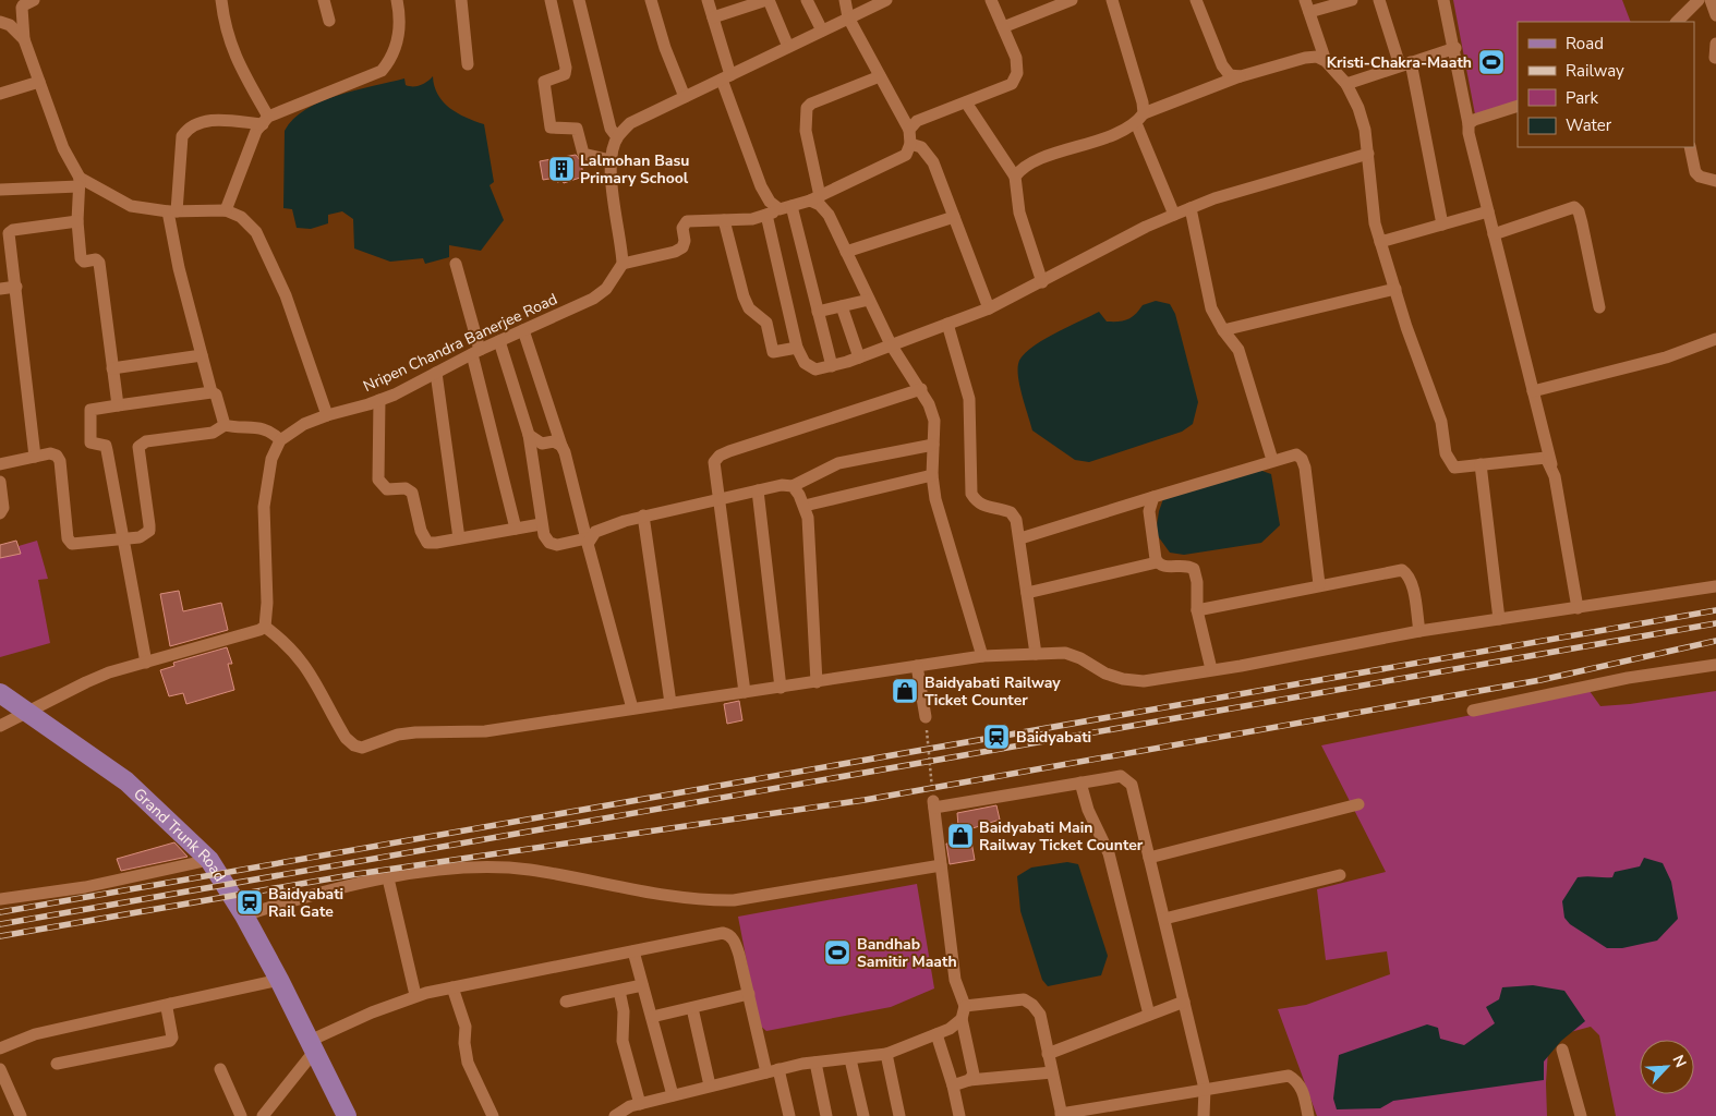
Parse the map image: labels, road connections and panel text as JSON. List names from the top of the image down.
{
  "streets": {
    "main road": ["Grand Trunk Road"],
    "street": ["Nripen Chandra Banerjee Road"]
  },
  "places": {
    "sports": ["Kristi-Chakra-Maath", "Bandhab Samitir Maath"],
    "building": ["Lalmohan Basu Primary School"],
    "shop": ["Baidyabati Railway Ticket Counter", "Baidyabati Main Railway Ticket Counter"],
    "station": ["Baidyabati", "Baidyabati Rail Gate"]
  },
  "legend": [
    "Road",
    "Railway",
    "Park",
    "Water"
  ],
  "north": "top right"
}
